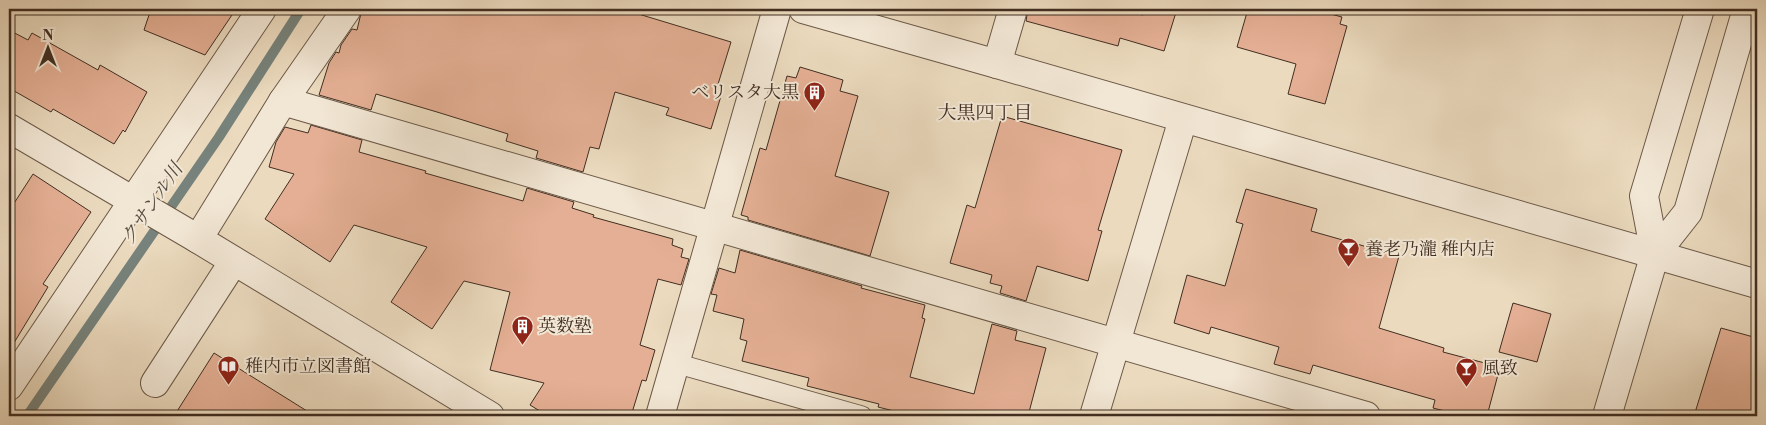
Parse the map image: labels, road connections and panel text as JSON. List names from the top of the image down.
{
  "districts": ["大黒四丁目"],
  "water": ["クサンル川"],
  "places": {
    "building": ["ベリスタ大黒", "英数塾"],
    "bar": ["養老乃瀧 稚内店", "風致"],
    "library": ["稚内市立図書館"]
  },
  "north": "top"
}
